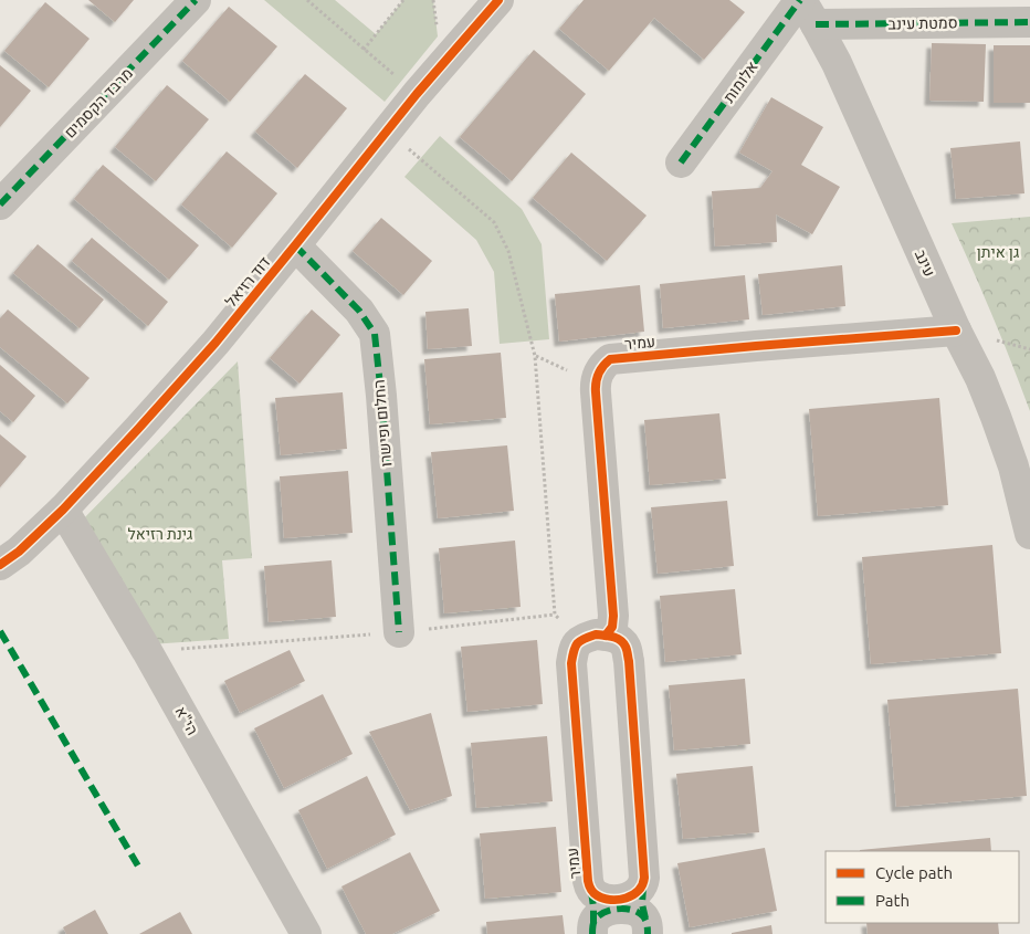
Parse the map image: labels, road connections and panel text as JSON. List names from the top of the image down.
{
  "streets": {
    "street": [
      "סמטת עינב",
      "אלומות",
      "מרבד הקסמים",
      "עינב",
      "דוד רזיאל",
      "עמיר",
      "החלום ופישרו",
      "הי\"א"
    ]
  },
  "crossings": [
    ["סמטת עינב", "אלומות"],
    ["סמטת עינב", "עינב"],
    ["אלומות", "עינב"],
    ["עינב", "עמיר"],
    ["דוד רזיאל", "החלום ופישרו"],
    ["דוד רזיאל", "הי\"א"]
  ],
  "parks": ["גן איתן", "גינת רזיאל"],
  "legend": ["Cycle path", "Path"]
}
